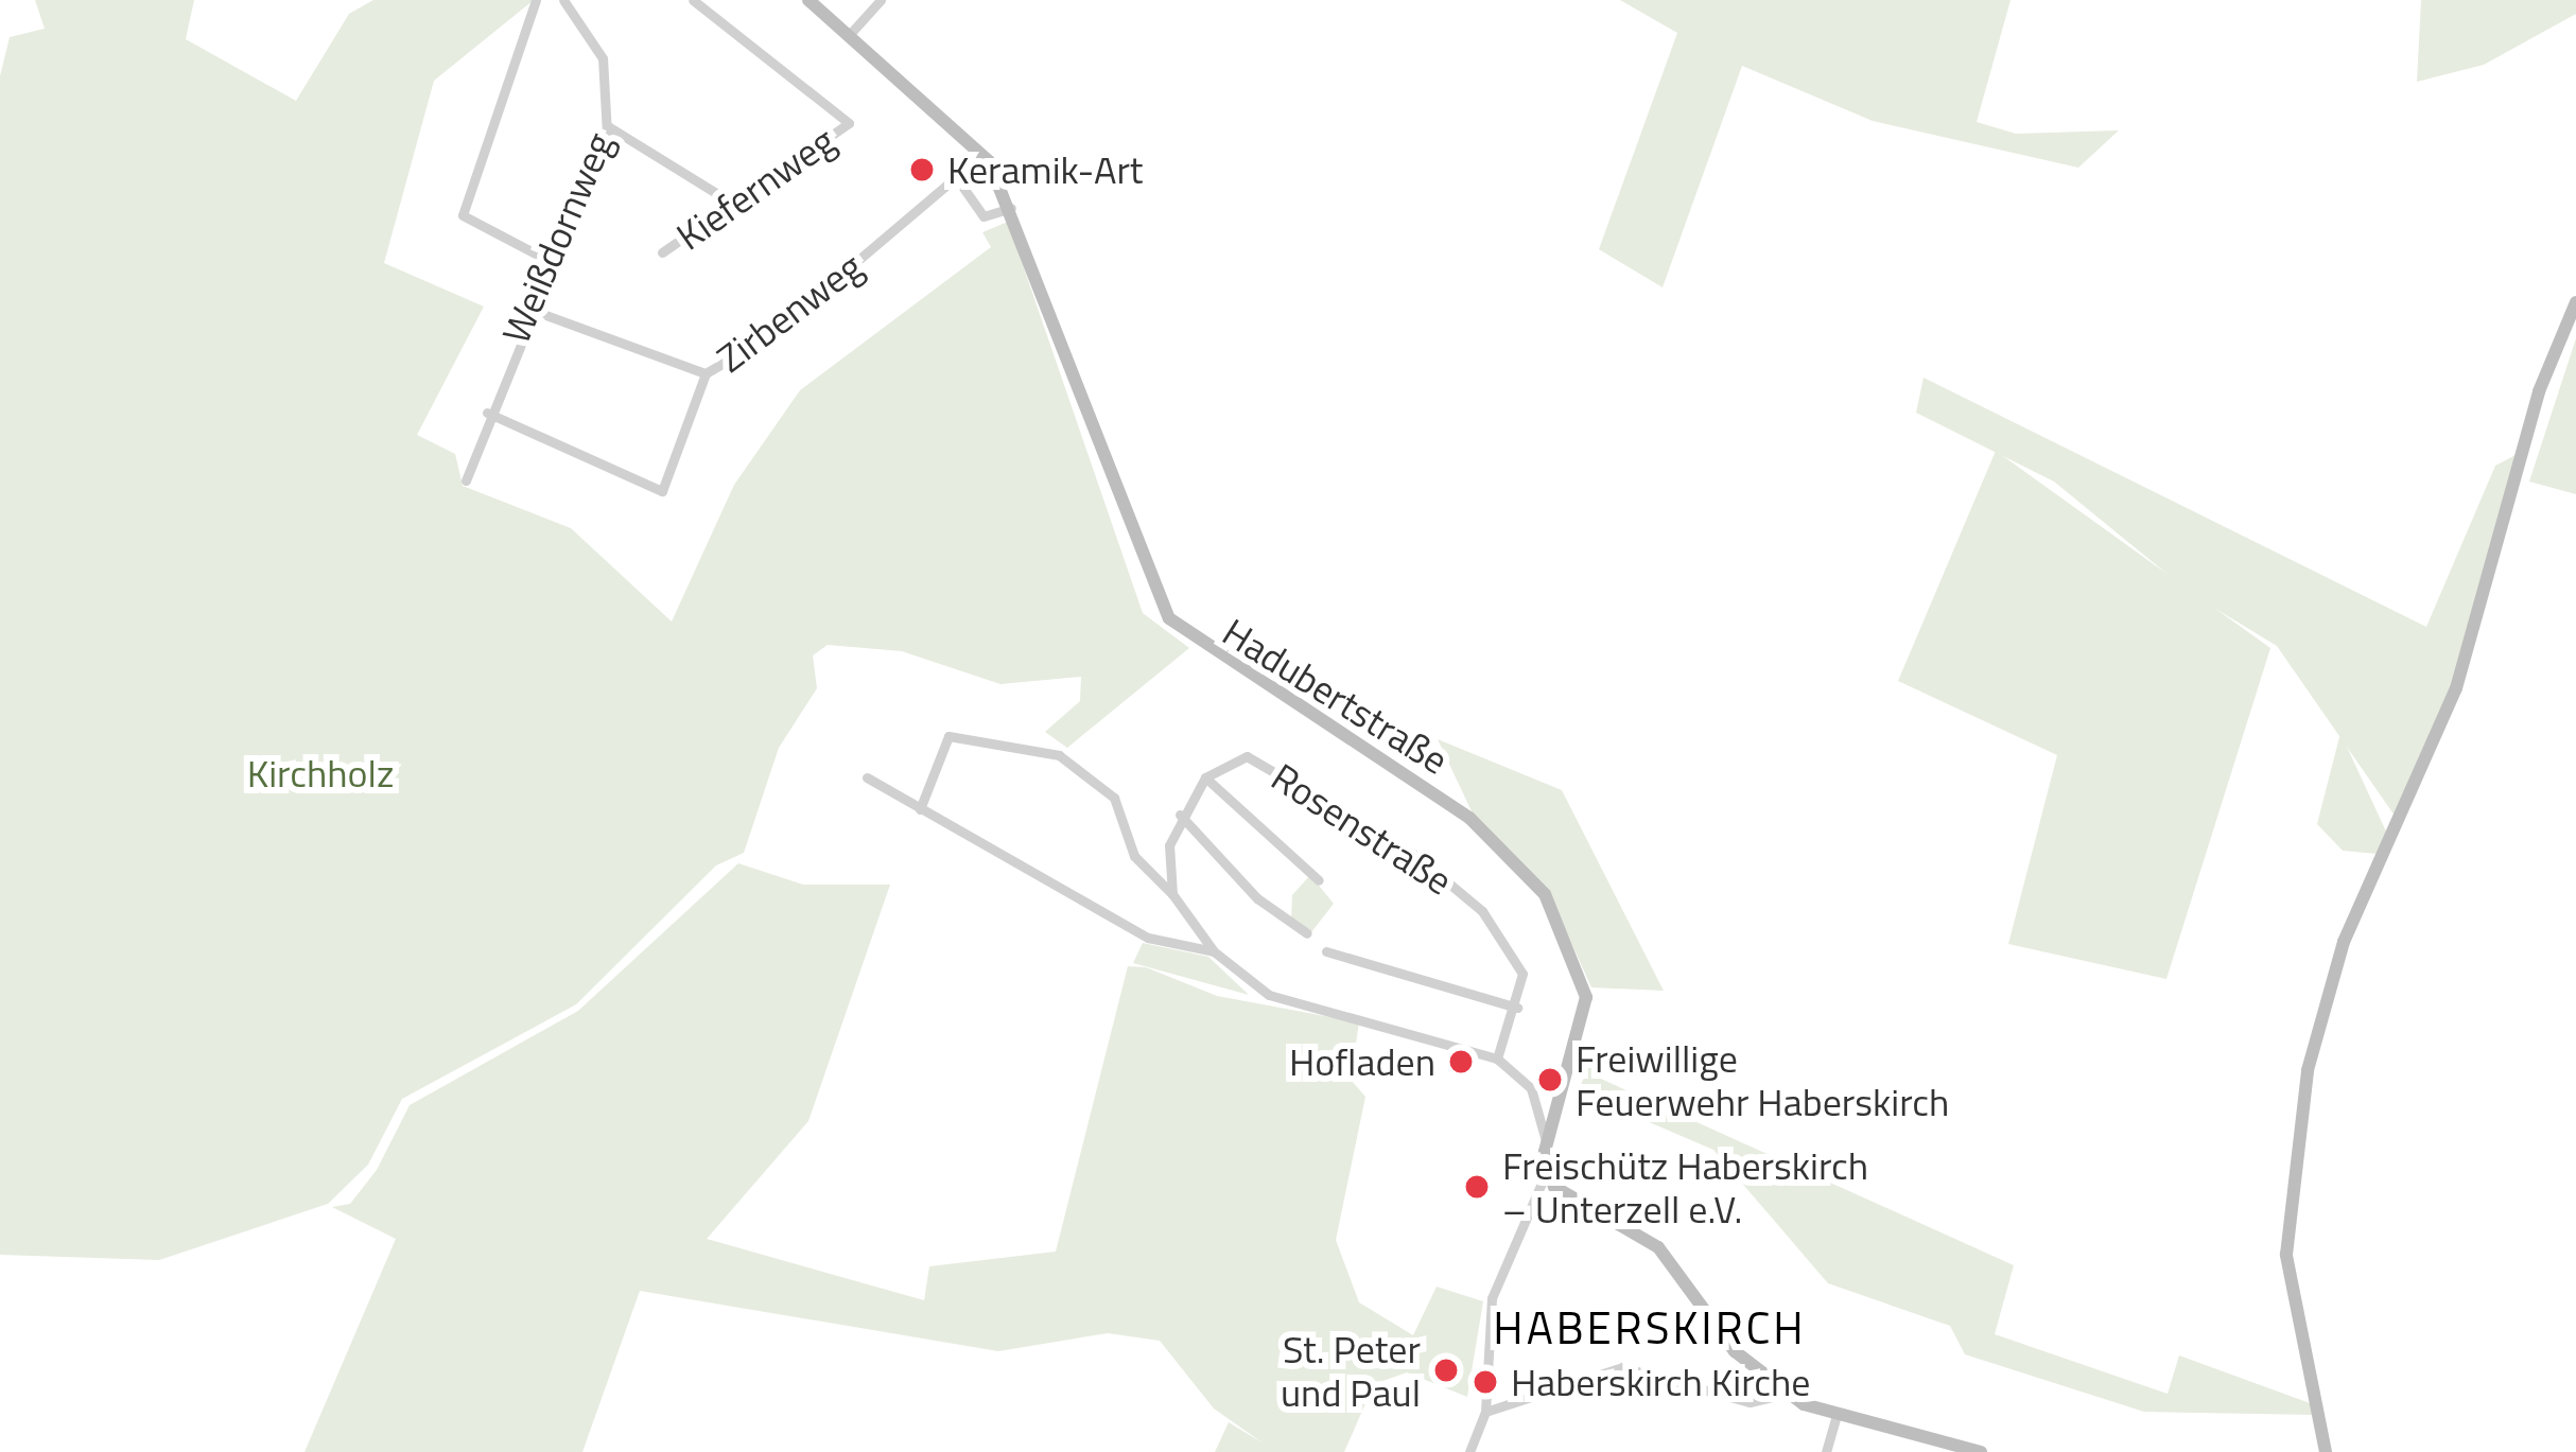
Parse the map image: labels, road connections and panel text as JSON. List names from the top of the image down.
{
  "streets": {
    "street": [
      "Kiefernweg",
      "Weißdornweg",
      "Zirbenweg",
      "Hadubertstraße",
      "Rosenstraße"
    ]
  },
  "crossings": [
    ["Weißdornweg", "Zirbenweg"],
    ["Zirbenweg", "Hadubertstraße"]
  ],
  "districts": ["HABERSKIRCH"],
  "parks": ["Kirchholz"],
  "places": [
    "Keramik-Art",
    "Hofladen",
    "Freiwillige Feuerwehr Haberskirch",
    "Freischütz Haberskirch – Unterzell e.V.",
    "St. Peter und Paul",
    "Haberskirch Kirche"
  ]
}
